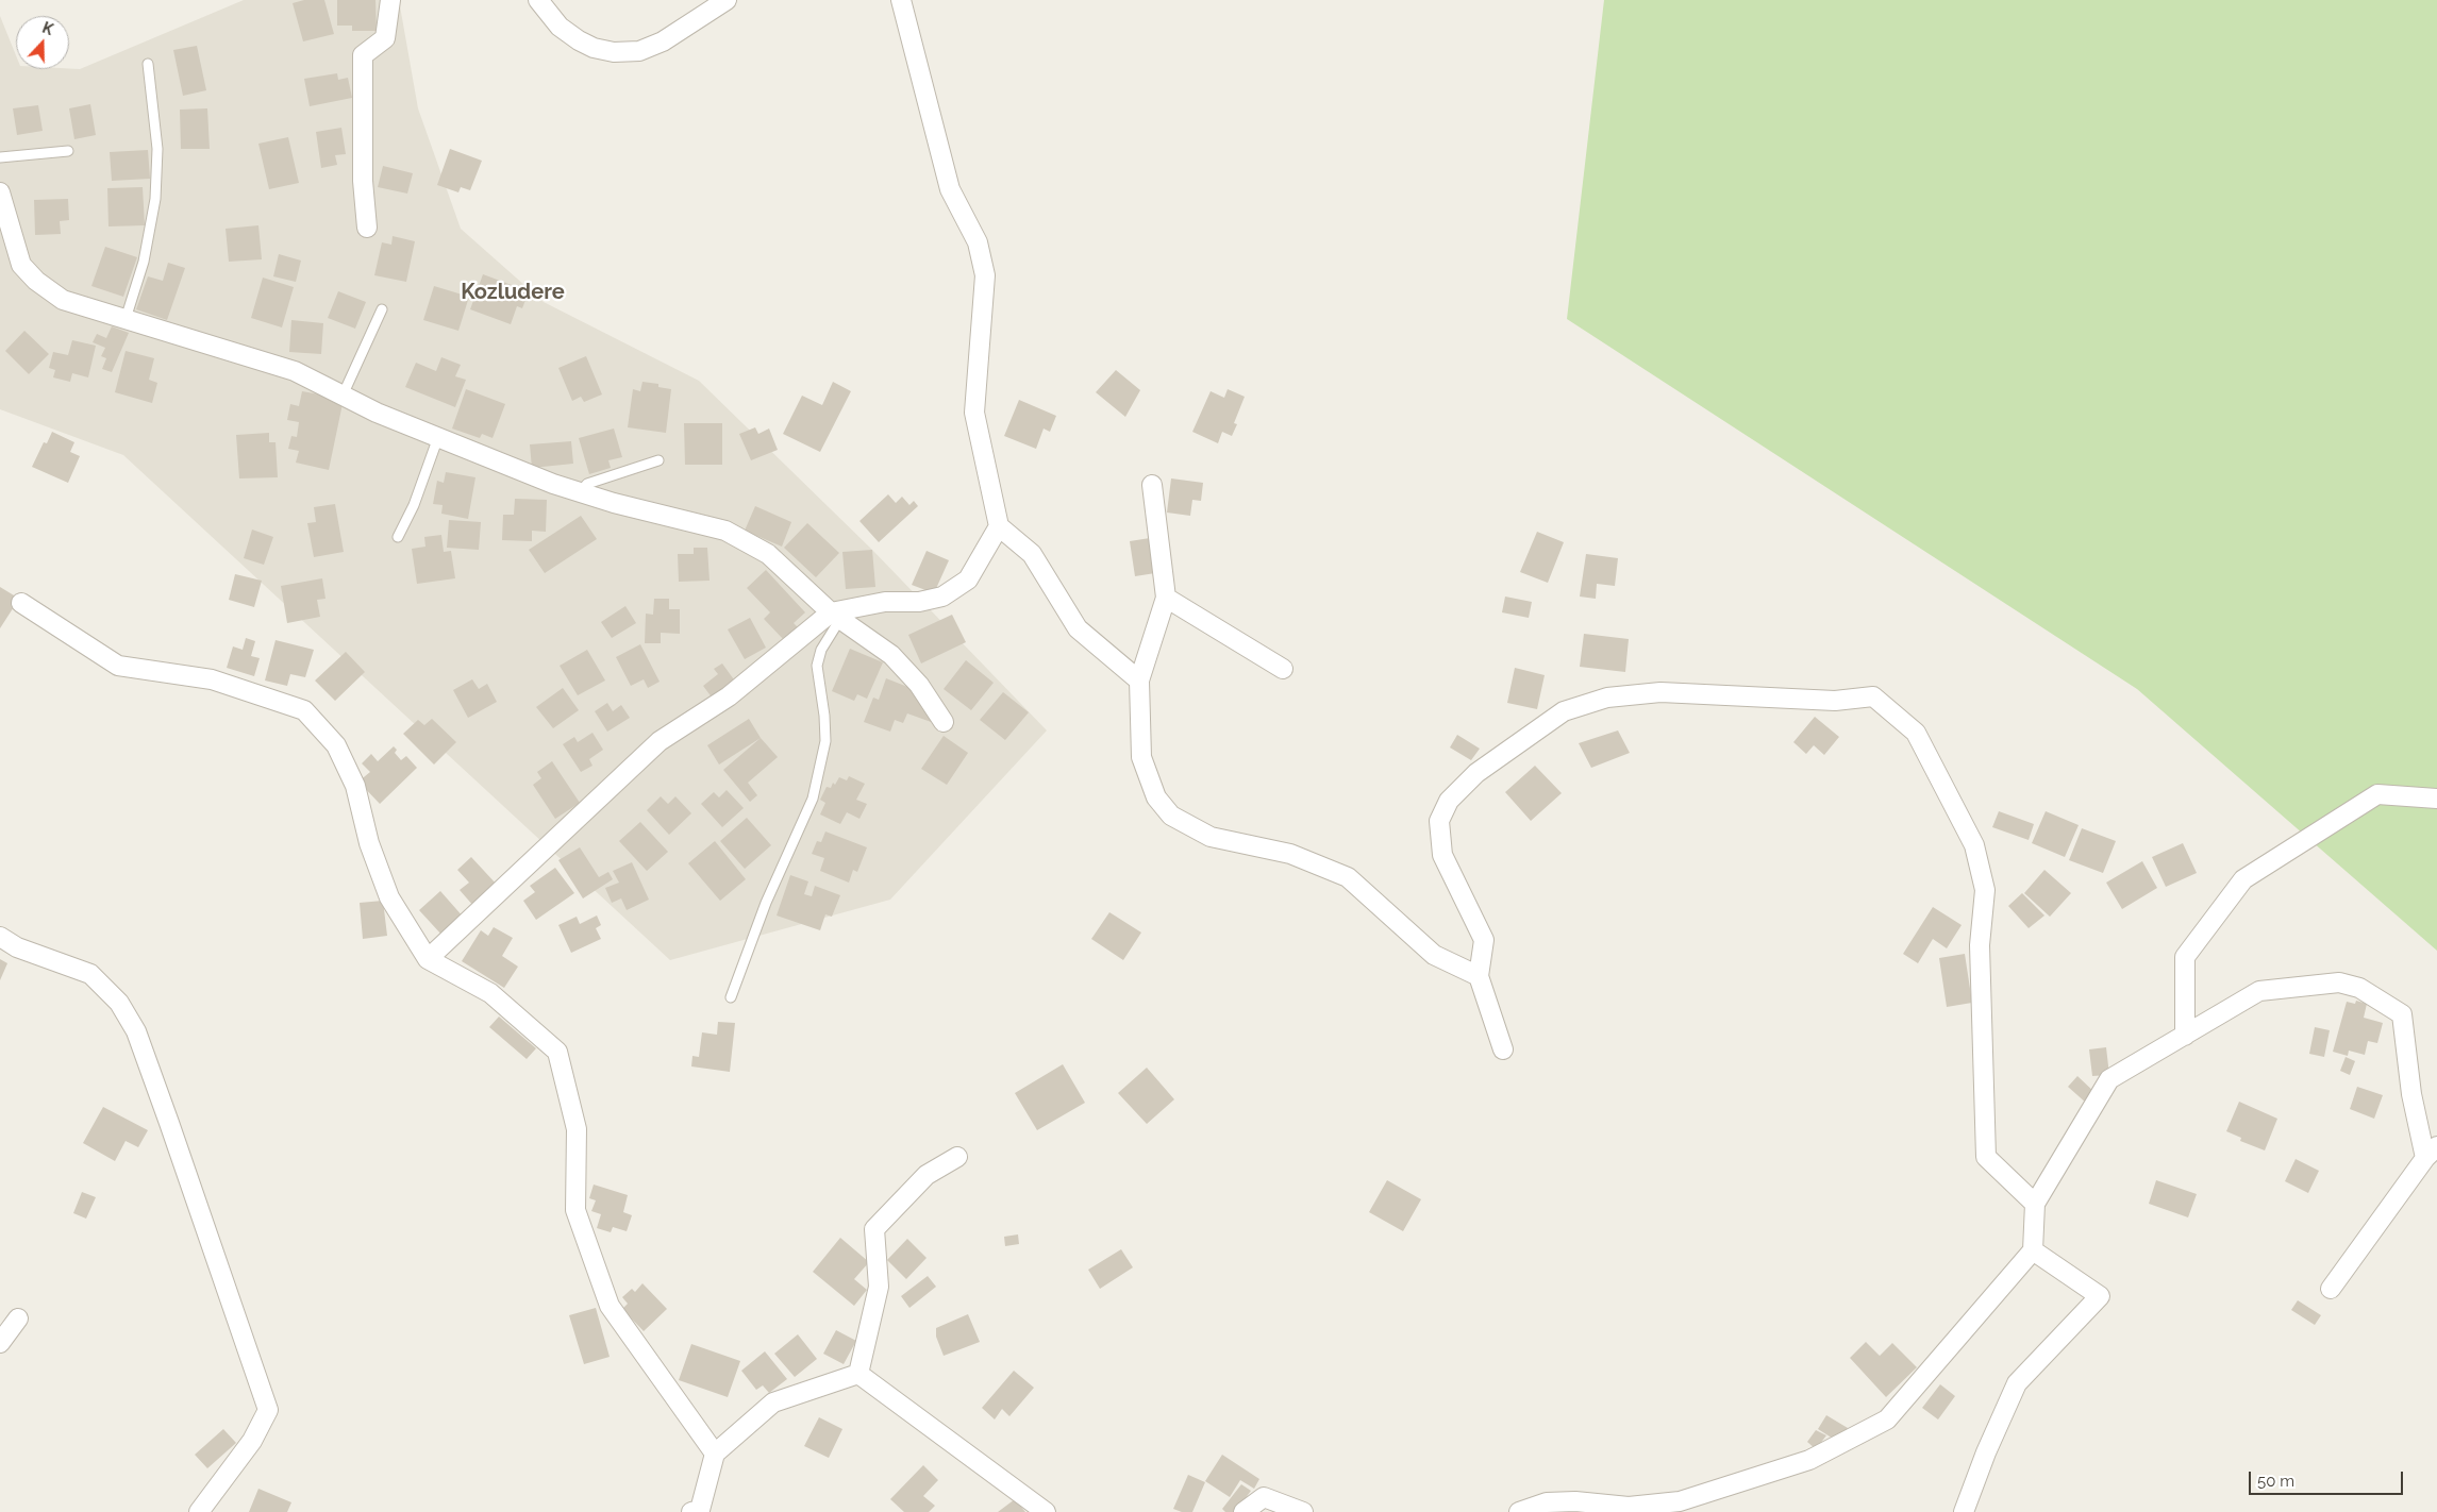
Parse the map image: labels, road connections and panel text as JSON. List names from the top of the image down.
{
  "districts": ["Kozludere"],
  "scale_bar": "50 m",
  "north": "top"
}
